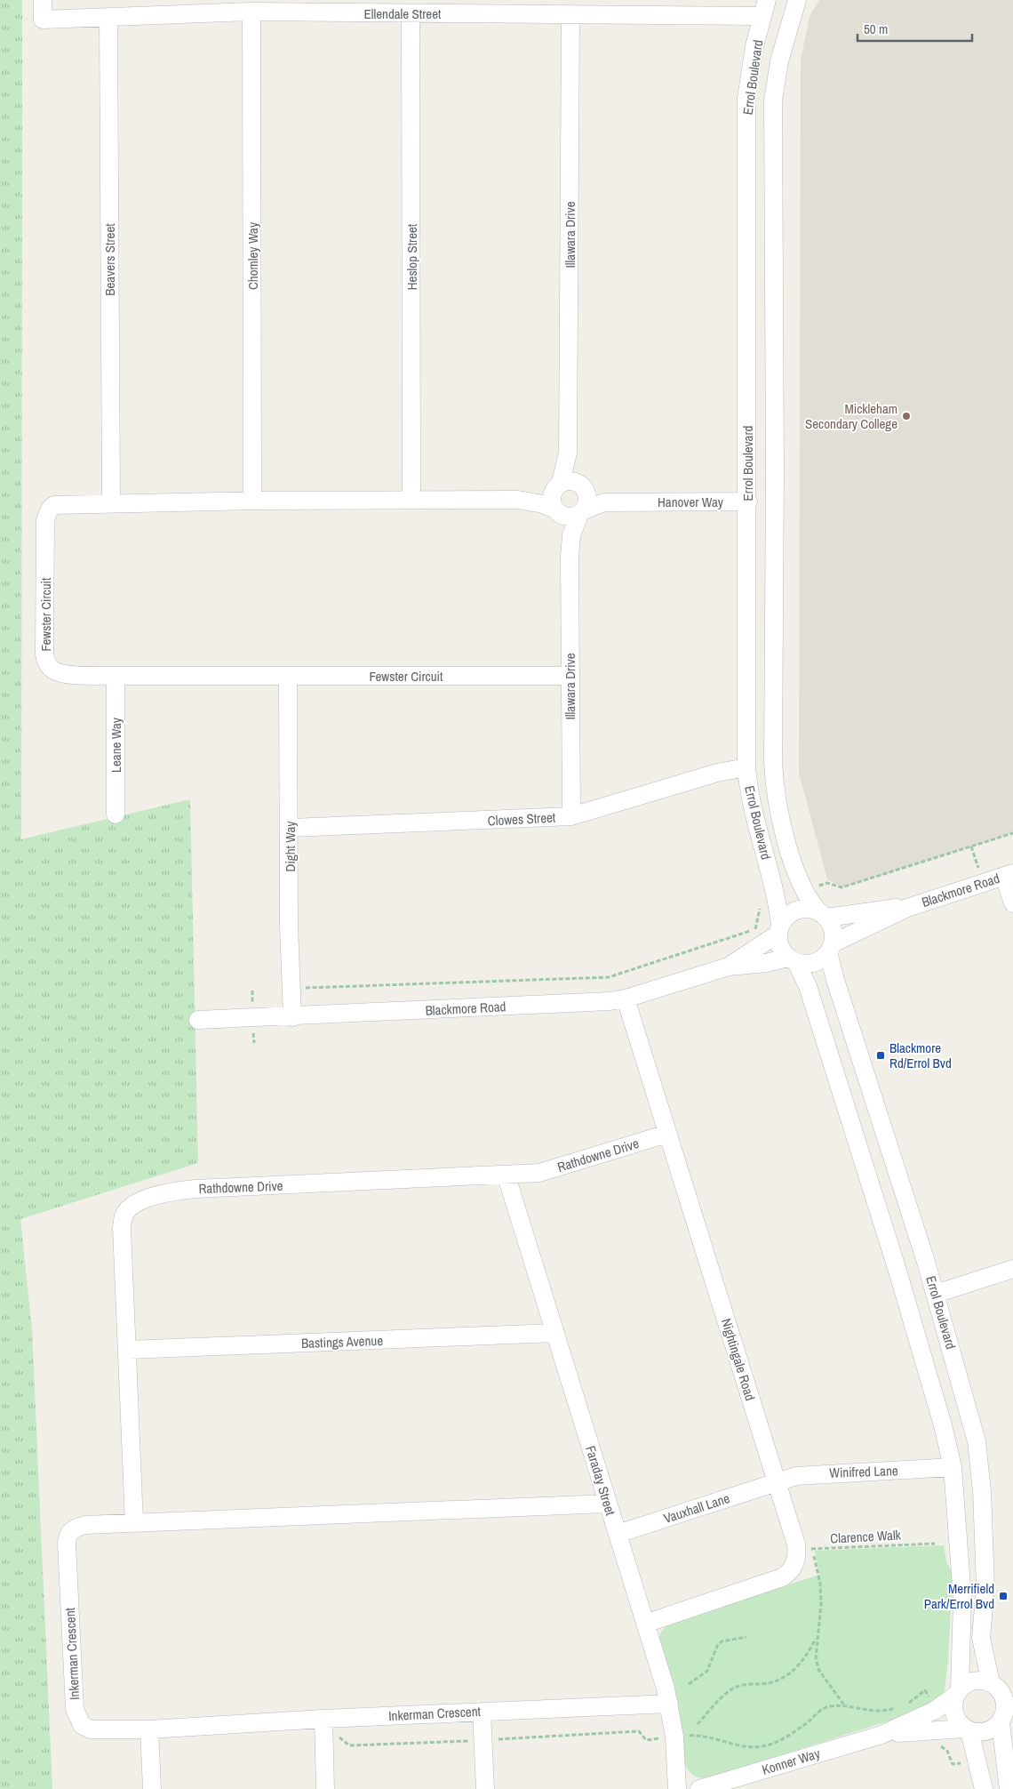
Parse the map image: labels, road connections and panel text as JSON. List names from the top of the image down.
{
  "streets": {
    "street": [
      "Ellendale Street",
      "Errol Boulevard",
      "Illawara Drive",
      "Chomley Way",
      "Heslop Street",
      "Beavers Street",
      "Hanover Way",
      "Fewster Circuit",
      "Leane Way",
      "Clowes Street",
      "Dight Way",
      "Blackmore Road",
      "Rathdowne Drive",
      "Bastings Avenue",
      "Nightingale Road",
      "Winifred Lane",
      "Faraday Street",
      "Vauxhall Lane",
      "Inkerman Crescent",
      "Konner Way"
    ],
    "path": ["Clarence Walk"]
  },
  "crossings": [
    ["Ellendale Street", "Errol Boulevard"],
    ["Ellendale Street", "Illawara Drive"],
    ["Ellendale Street", "Chomley Way"],
    ["Ellendale Street", "Heslop Street"],
    ["Ellendale Street", "Beavers Street"],
    ["Errol Boulevard", "Hanover Way"],
    ["Errol Boulevard", "Clowes Street"],
    ["Errol Boulevard", "Blackmore Road"],
    ["Errol Boulevard", "Konner Way"],
    ["Illawara Drive", "Hanover Way"],
    ["Illawara Drive", "Fewster Circuit"],
    ["Illawara Drive", "Clowes Street"],
    ["Chomley Way", "Fewster Circuit"],
    ["Heslop Street", "Fewster Circuit"],
    ["Beavers Street", "Fewster Circuit"],
    ["Hanover Way", "Fewster Circuit"],
    ["Fewster Circuit", "Leane Way"],
    ["Fewster Circuit", "Dight Way"],
    ["Clowes Street", "Dight Way"],
    ["Dight Way", "Blackmore Road"],
    ["Blackmore Road", "Nightingale Road"],
    ["Rathdowne Drive", "Bastings Avenue"],
    ["Rathdowne Drive", "Nightingale Road"],
    ["Rathdowne Drive", "Faraday Street"],
    ["Rathdowne Drive", "Inkerman Crescent"],
    ["Bastings Avenue", "Faraday Street"],
    ["Nightingale Road", "Winifred Lane"],
    ["Nightingale Road", "Vauxhall Lane"],
    ["Nightingale Road", "Clarence Walk"],
    ["Winifred Lane", "Vauxhall Lane"],
    ["Faraday Street", "Vauxhall Lane"],
    ["Faraday Street", "Inkerman Crescent"]
  ],
  "places": {
    "other": ["Mickleham Secondary College"],
    "transit": ["Blackmore Rd/Errol Bvd", "Merrifield Park/Errol Bvd"]
  },
  "scale_bar": "50 m"
}
